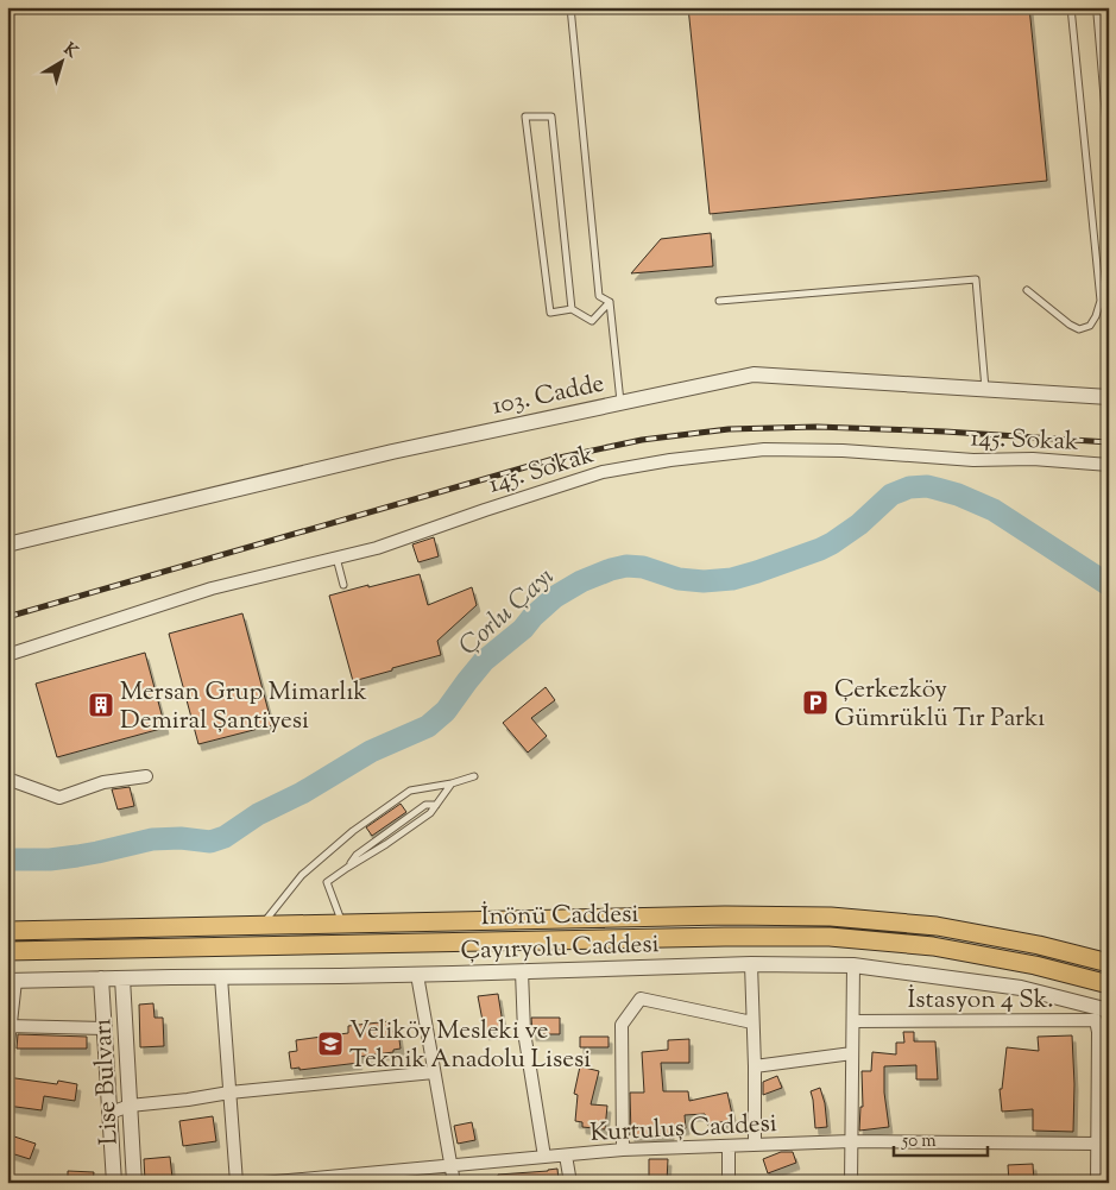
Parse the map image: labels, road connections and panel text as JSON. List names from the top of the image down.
{
  "streets": {
    "main road": ["İnönü Caddesi"],
    "street": [
      "103. Cadde",
      "145. Sokak",
      "Çayıryolu Caddesi",
      "İstasyon 4 Sk.",
      "Lise Bulvarı",
      "Kurtuluş Caddesi"
    ]
  },
  "crossings": [
    ["Çayıryolu Caddesi", "Lise Bulvarı"],
    ["İstasyon 4 Sk.", "Kurtuluş Caddesi"]
  ],
  "water": ["Çorlu Çayı"],
  "places": {
    "parking": ["Çerkezköy Gümrüklü Tır Parkı"],
    "building": ["Mersan Grup Mimarlık Demiral Şantiyesi"],
    "school or university": ["Veliköy Mesleki ve Teknik Anadolu Lisesi"]
  },
  "scale_bar": "50 m",
  "north": "top right"
}
